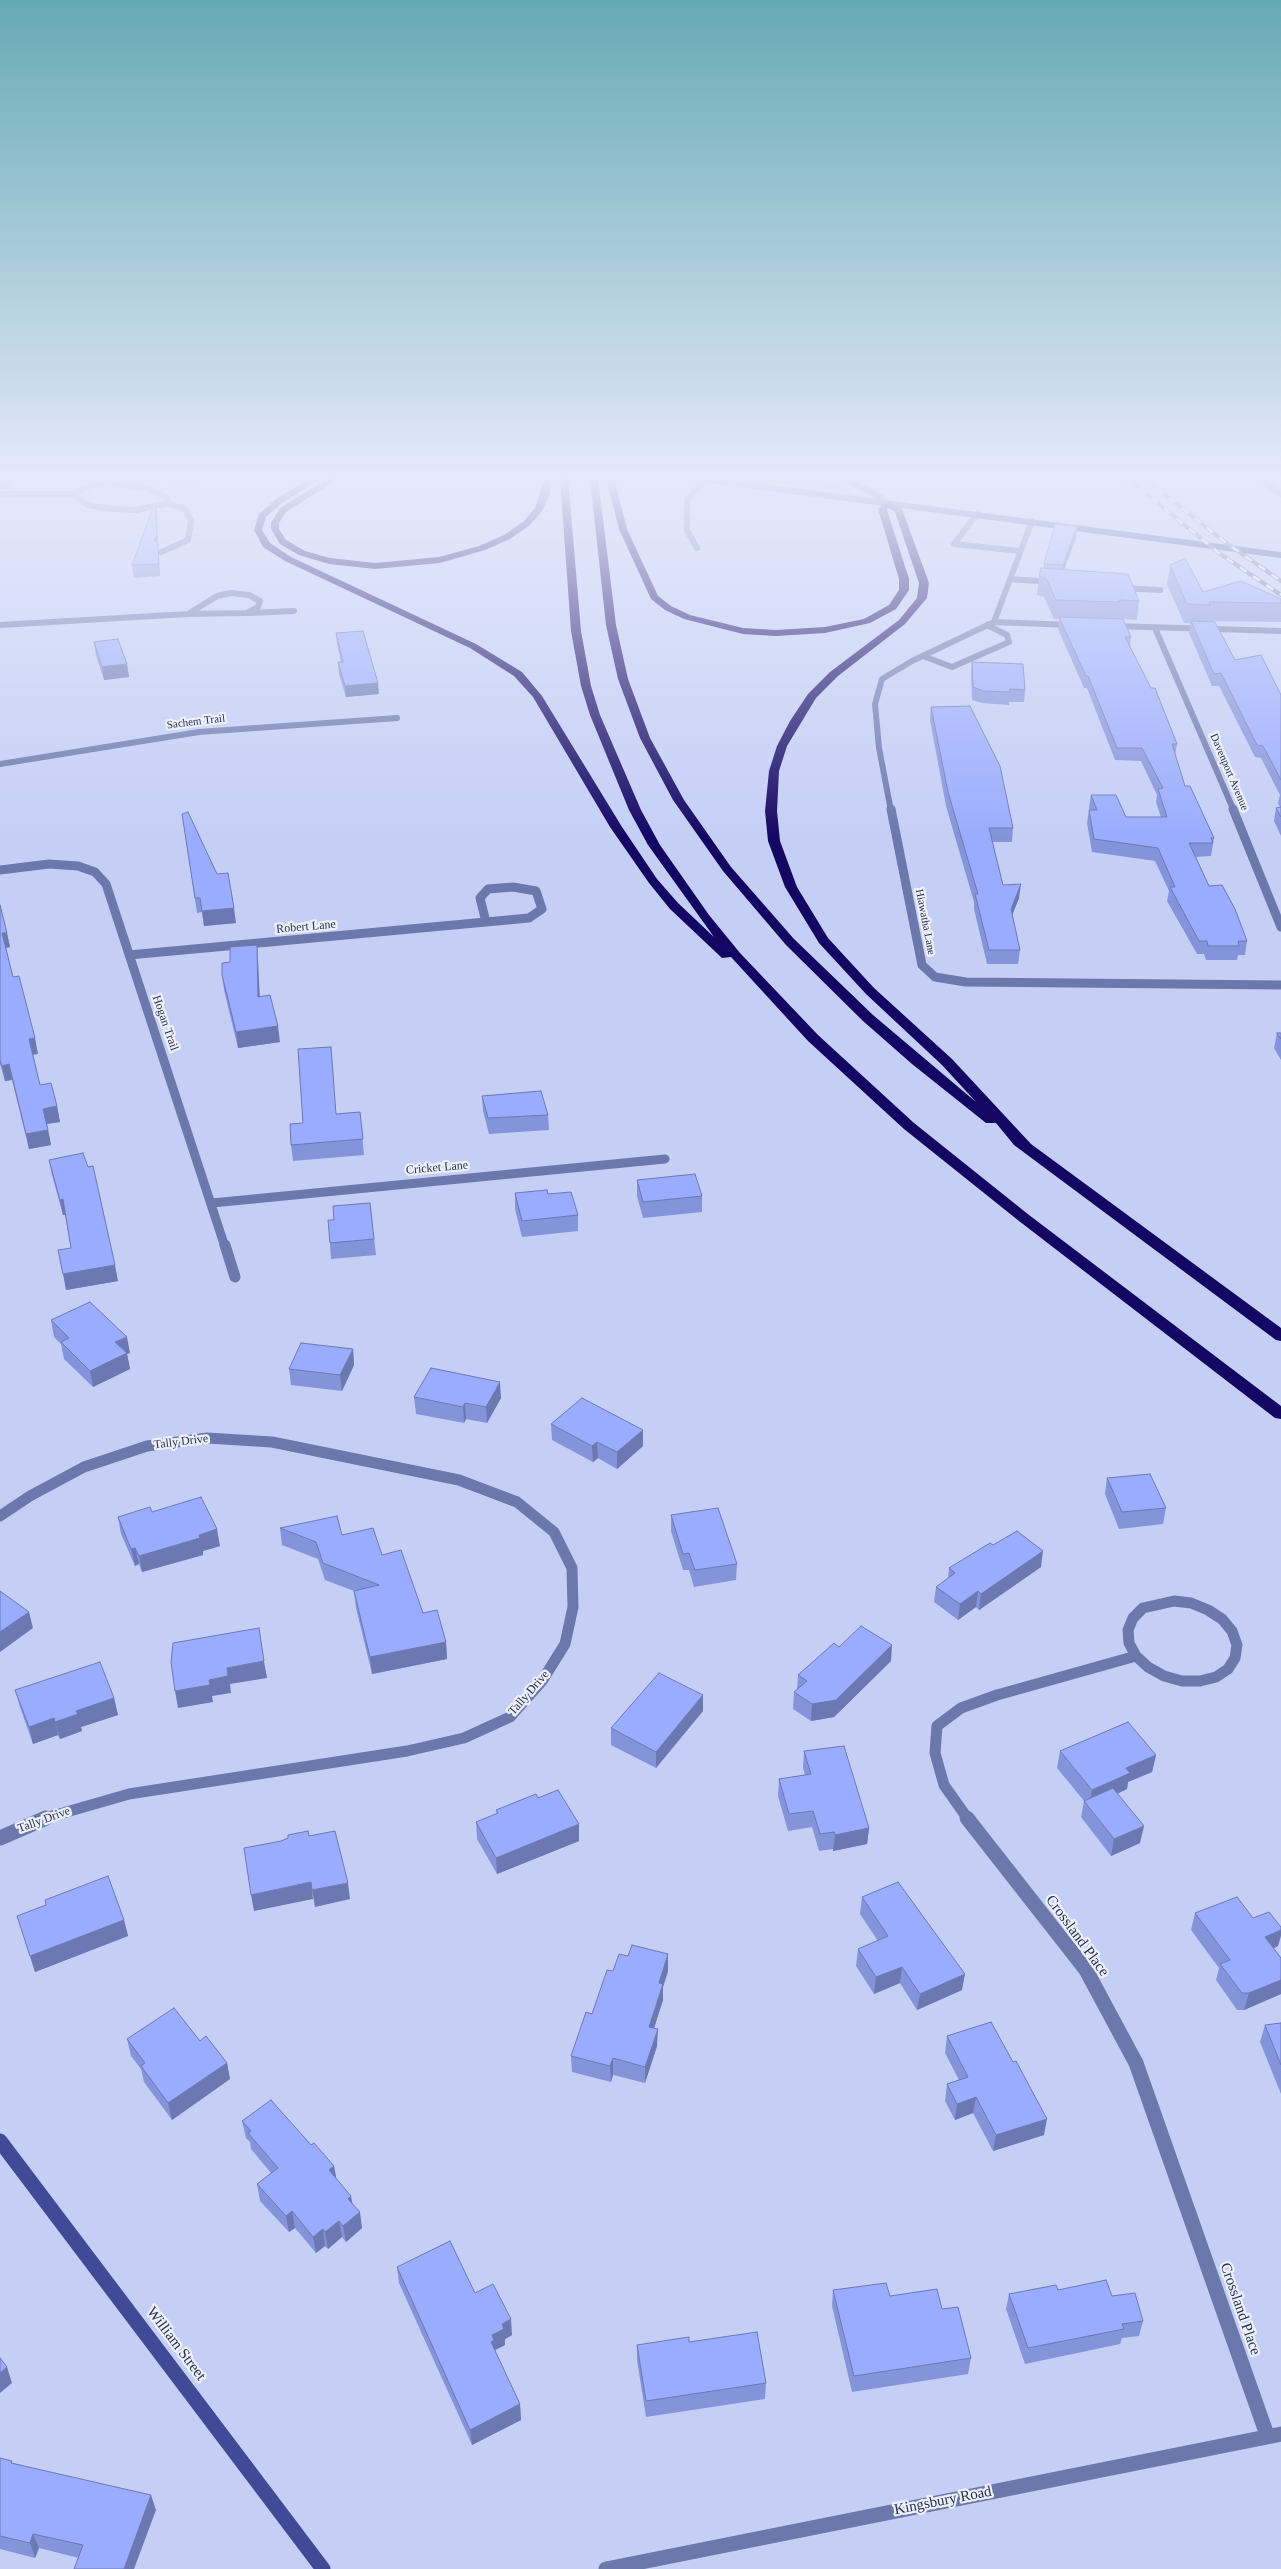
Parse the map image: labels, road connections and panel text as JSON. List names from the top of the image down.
{
  "streets": {
    "main road": ["William Street"],
    "street": [
      "Sachem Trail",
      "Davenport Avenue",
      "Hiawatha Lane",
      "Robert Lane",
      "Hogan Trail",
      "Cricket Lane",
      "Tally Drive",
      "Crossland Place",
      "Kingsbury Road"
    ]
  },
  "crossings": [
    ["Robert Lane", "Hogan Trail"],
    ["Hogan Trail", "Cricket Lane"],
    ["Crossland Place", "Kingsbury Road"]
  ]
}
